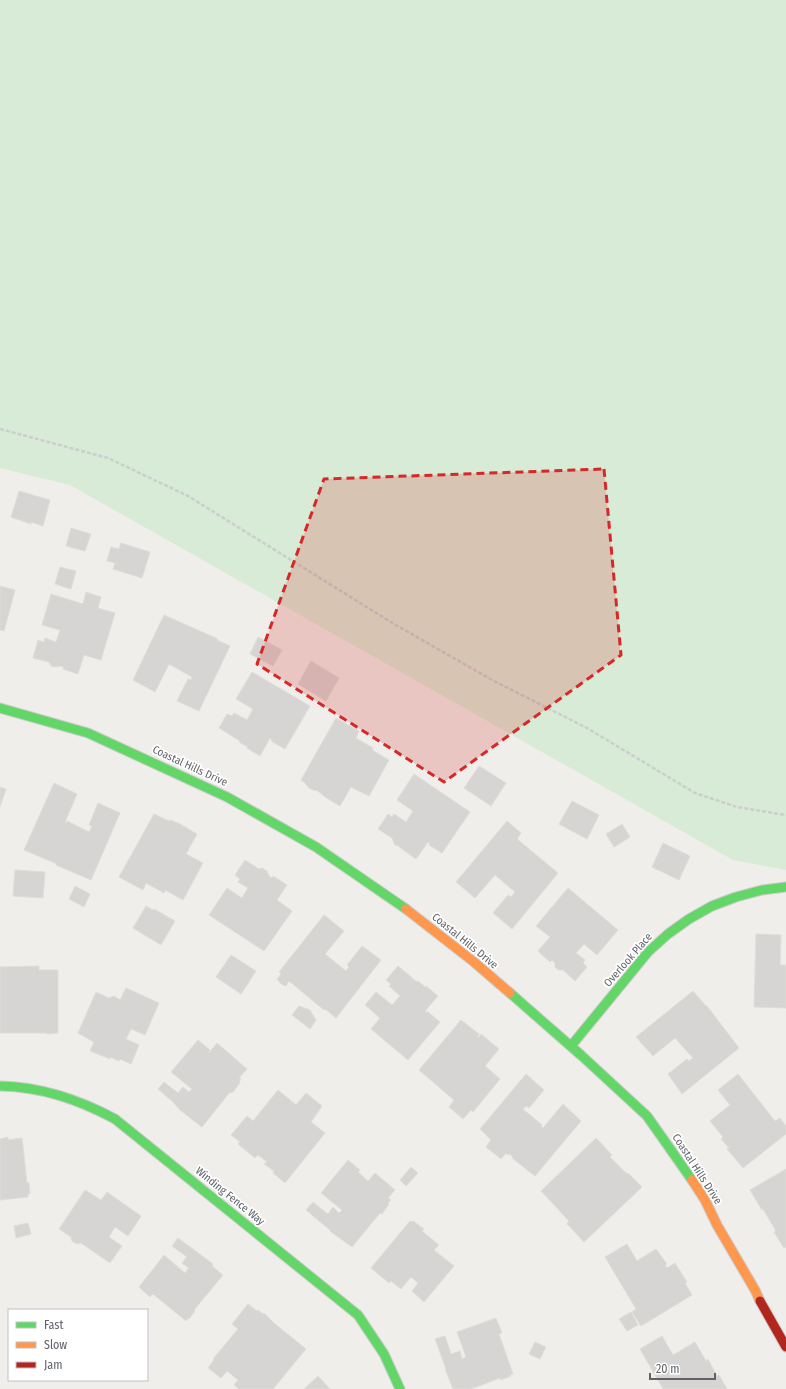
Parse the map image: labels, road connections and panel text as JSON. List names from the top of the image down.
{
  "streets": {
    "street": ["Coastal Hills Drive", "Overlook Place", "Winding Fence Way"]
  },
  "crossings": [
    ["Coastal Hills Drive", "Overlook Place"]
  ],
  "legend": ["Fast", "Slow", "Jam"],
  "scale_bar": "20 m"
}
